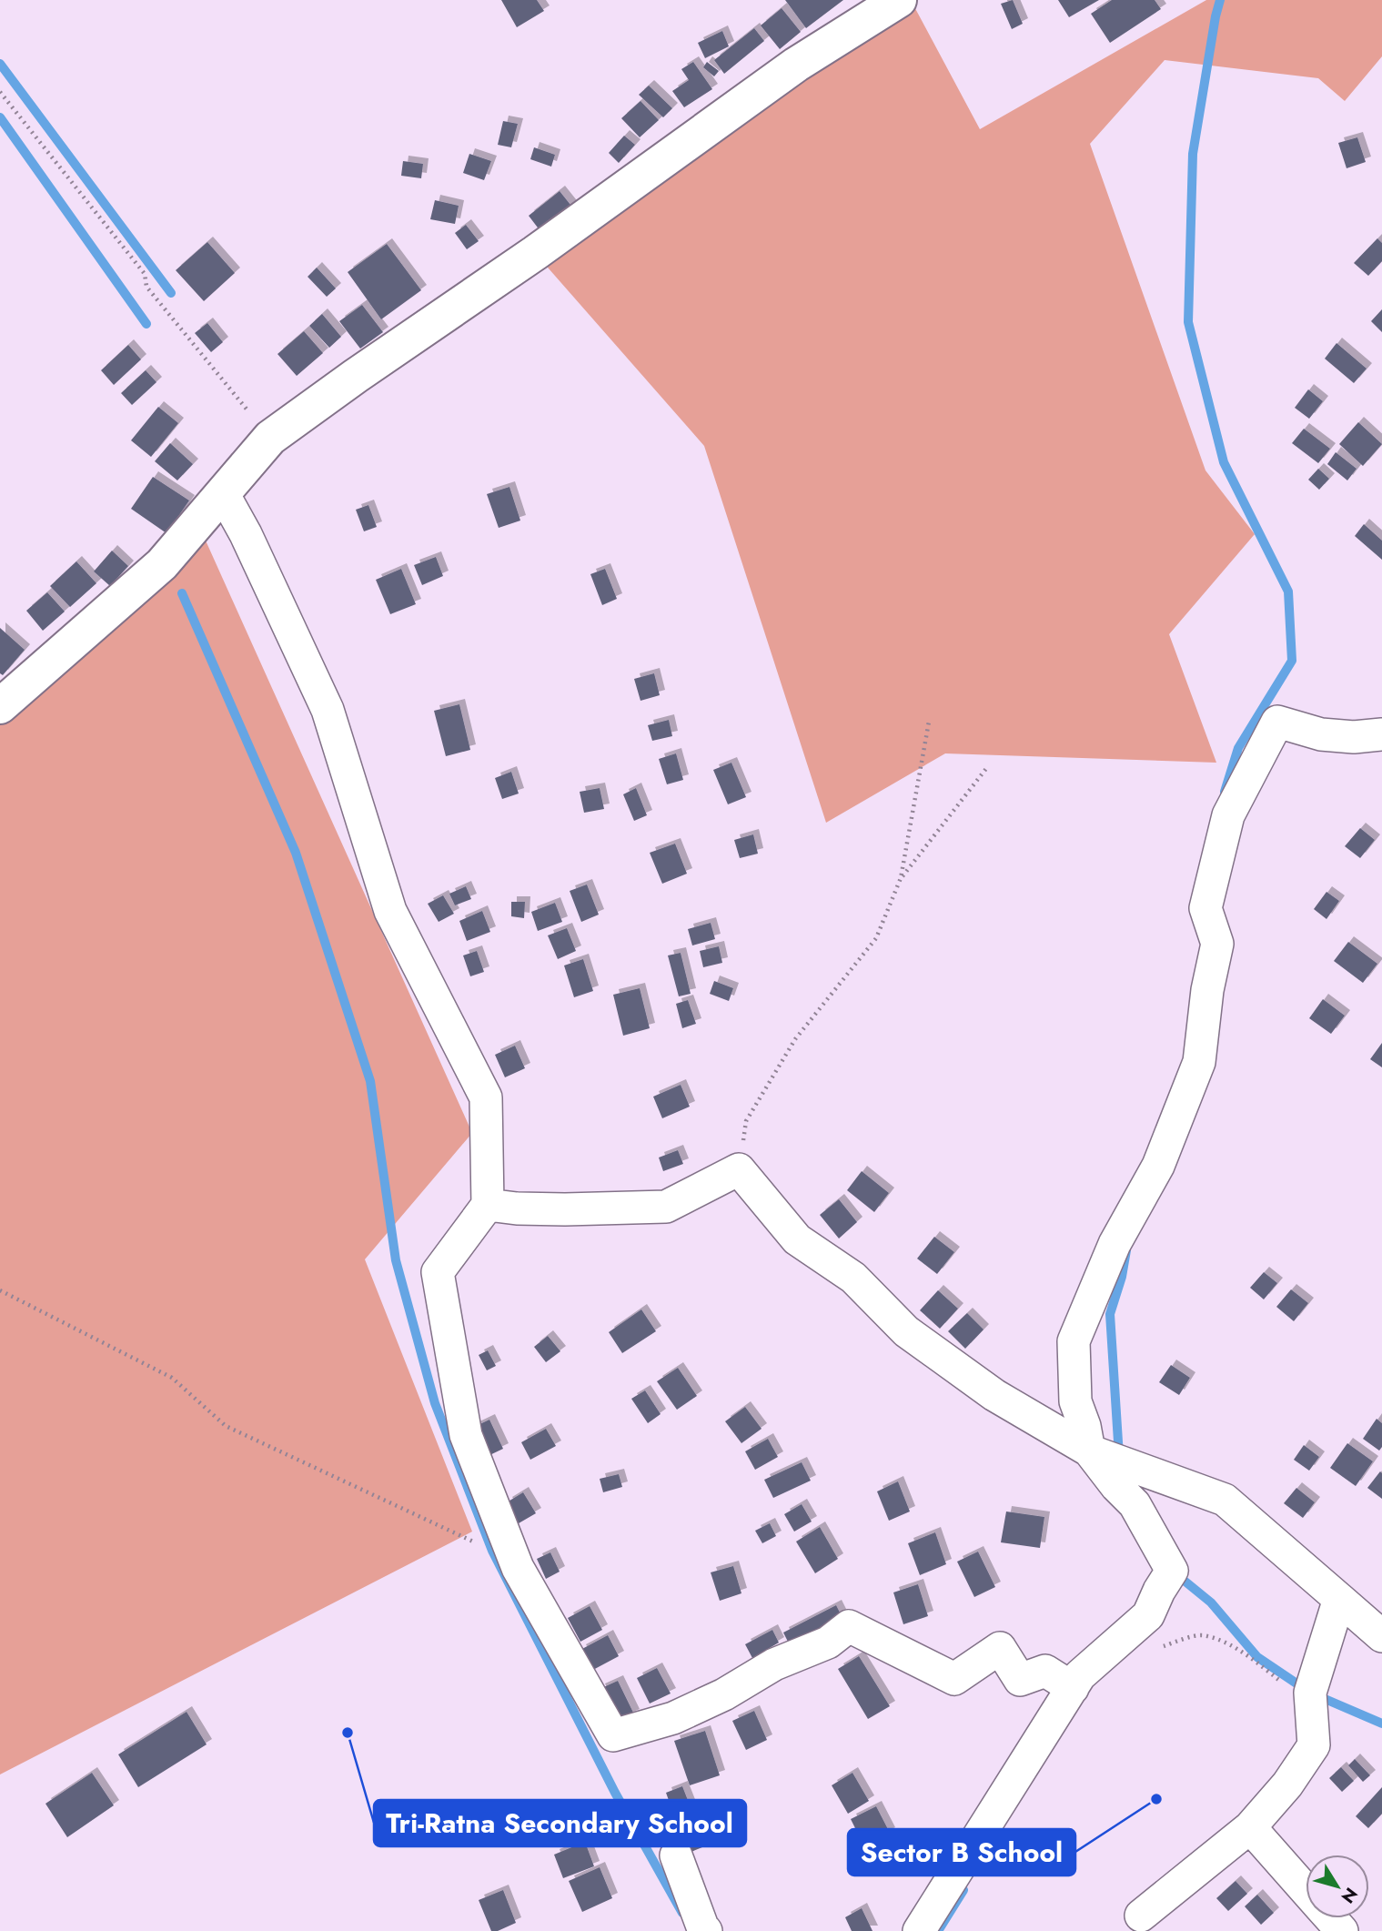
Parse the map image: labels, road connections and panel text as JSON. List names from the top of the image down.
{
  "places": ["Tri-Ratna Secondary School", "Sector B School"],
  "north": "bottom right"
}
